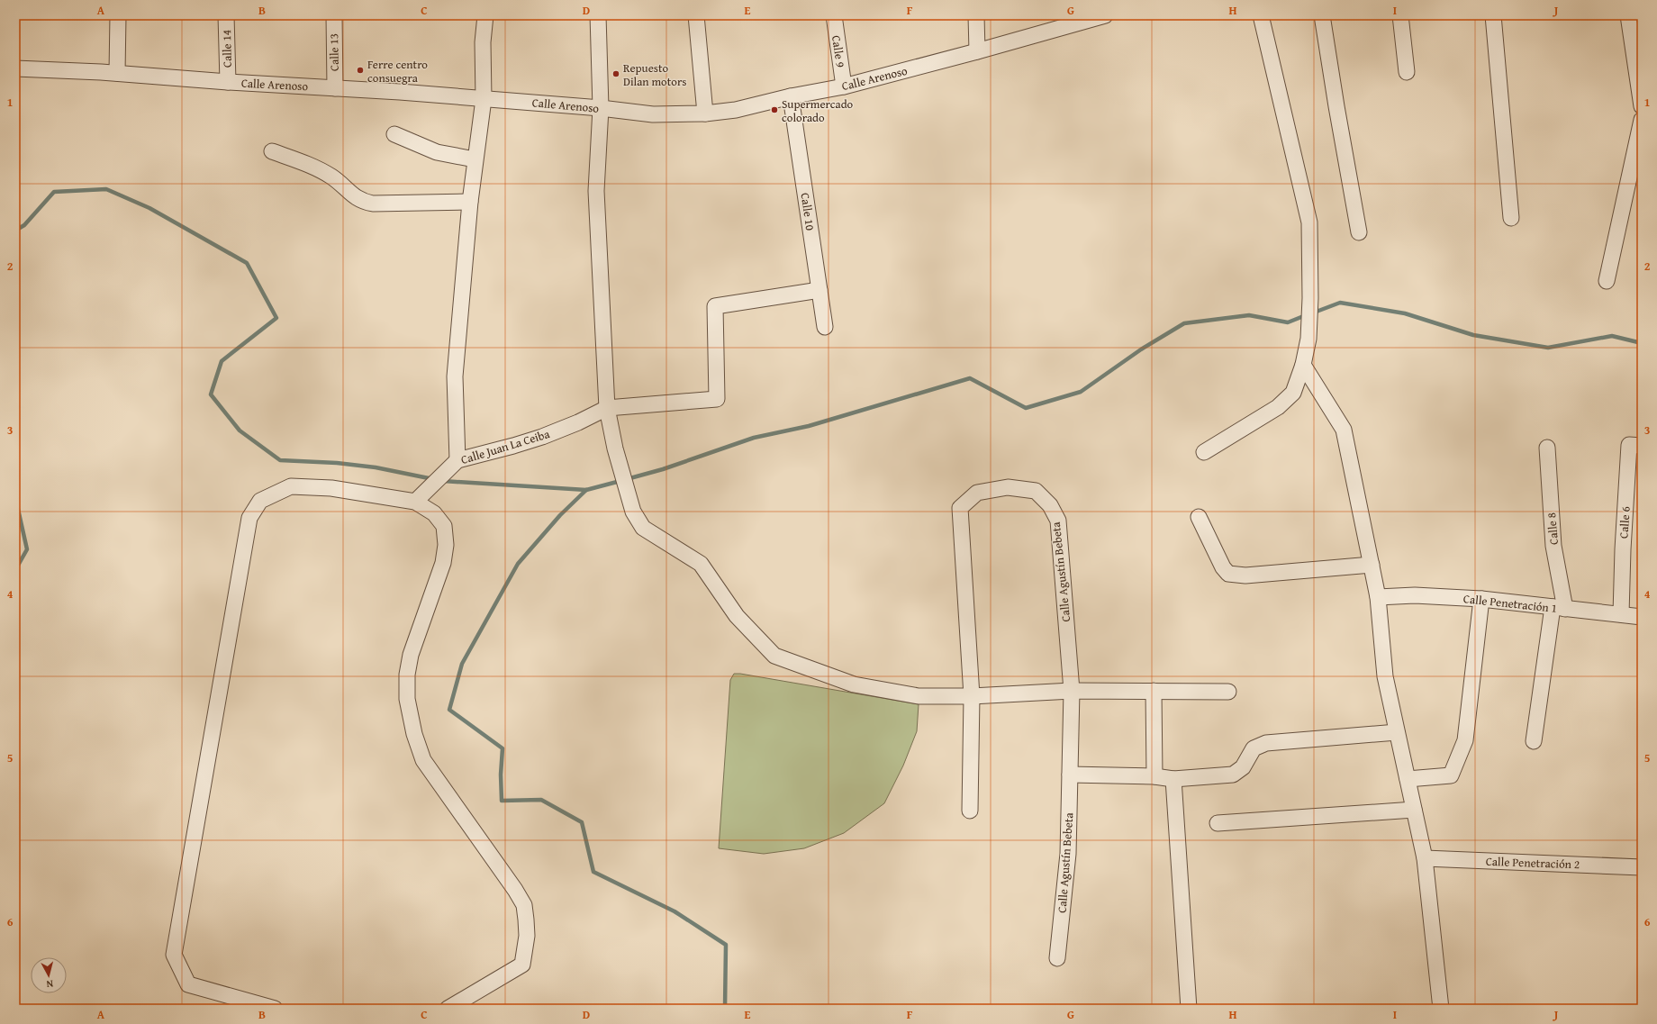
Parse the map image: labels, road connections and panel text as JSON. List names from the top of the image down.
{
  "streets": {
    "street": [
      "Calle 14",
      "Calle 9",
      "Calle 13",
      "Calle Arenoso",
      "Calle 10",
      "Calle Juan La Ceiba",
      "Calle 6",
      "Calle 8",
      "Calle Agustín Bebeta",
      "Calle Penetración 1",
      "Calle Penetración 2"
    ]
  },
  "crossings": [
    ["Calle 14", "Calle Arenoso"],
    ["Calle 9", "Calle Arenoso"],
    ["Calle 13", "Calle Arenoso"],
    ["Calle Arenoso", "Calle 10"],
    ["Calle 6", "Calle Penetración 1"],
    ["Calle 8", "Calle Penetración 1"]
  ],
  "places": ["Ferre centro consuegra", "Repuesto Dilan motors", "Supermercado colorado"],
  "north": "bottom",
  "grid": {
    "columns": [
      "A",
      "B",
      "C",
      "D",
      "E",
      "F",
      "G",
      "H",
      "I",
      "J"
    ],
    "rows": [
      "1",
      "2",
      "3",
      "4",
      "5",
      "6"
    ]
  }
}
